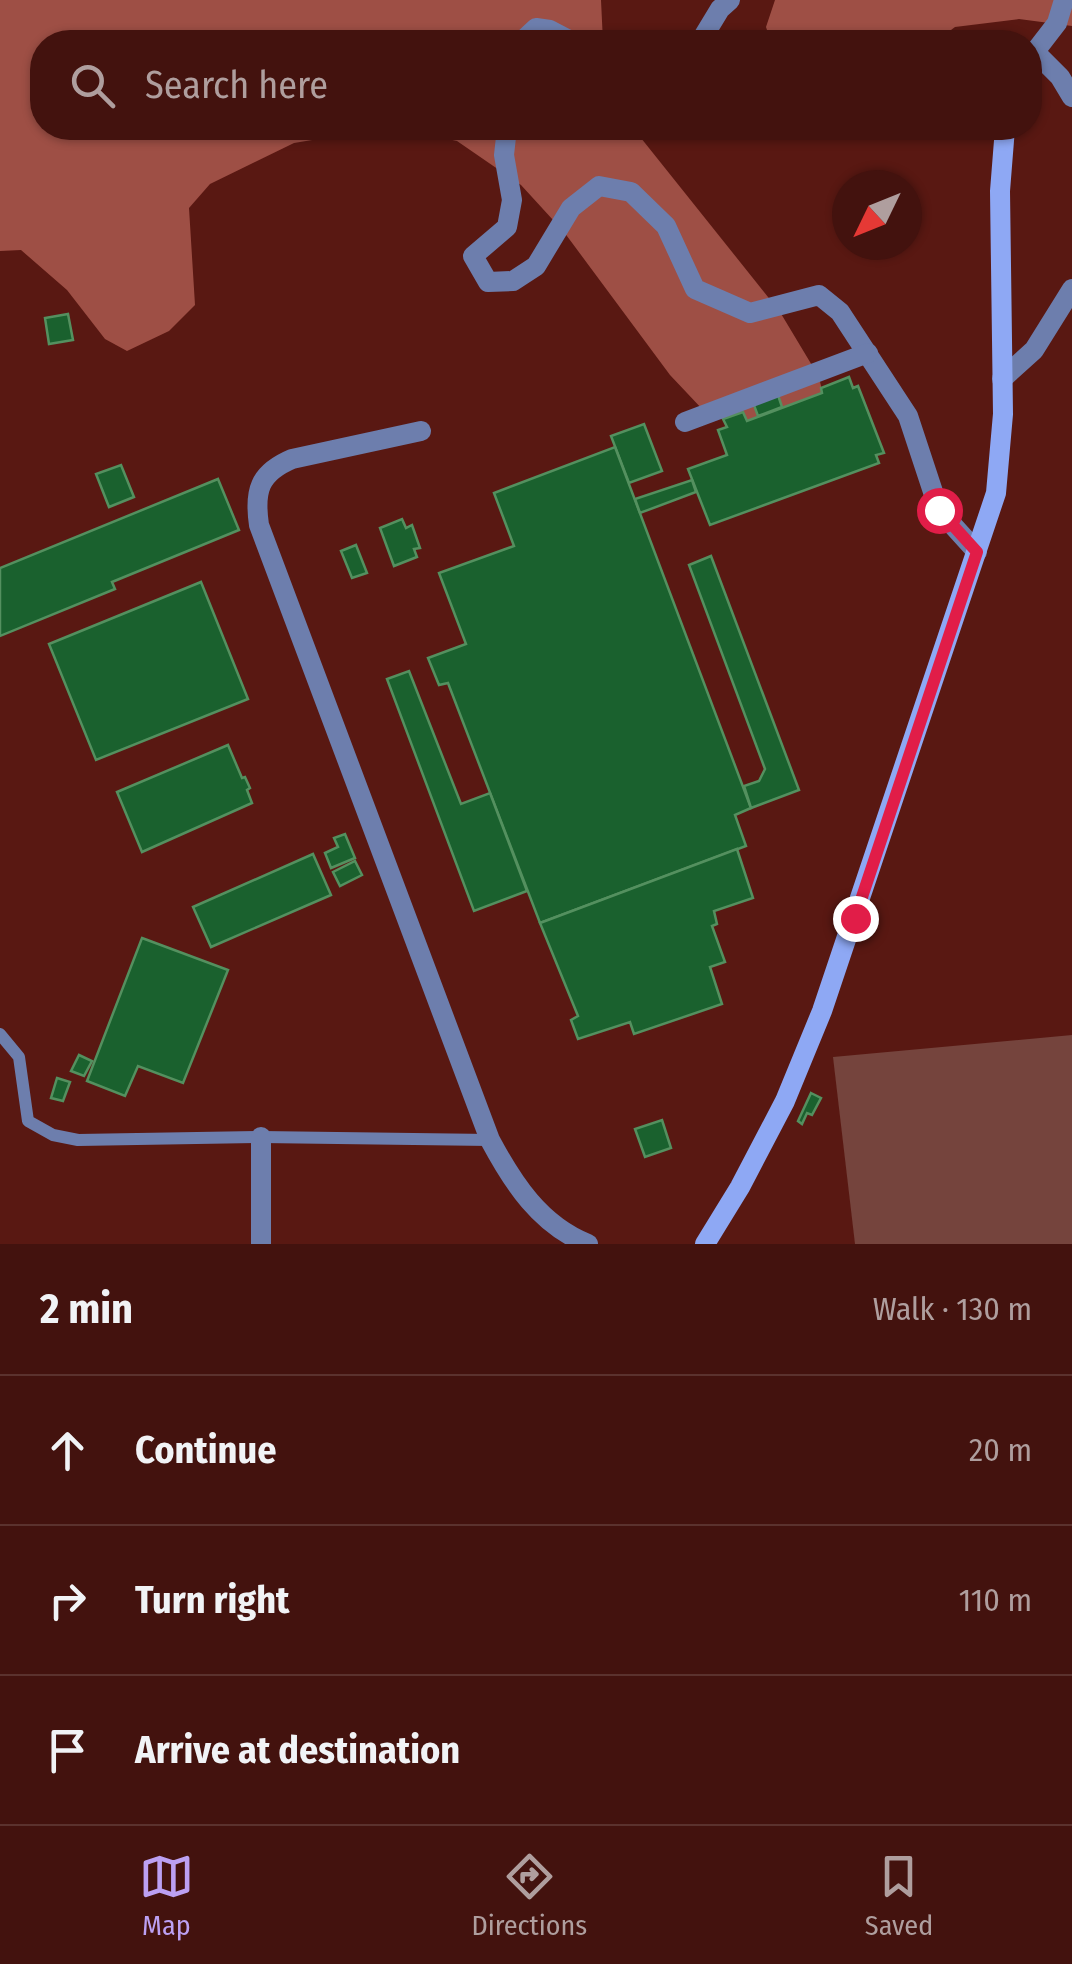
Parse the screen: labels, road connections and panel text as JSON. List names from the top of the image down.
{
  "north": "bottom left",
  "page": {
    "search": "Search here",
    "heading": ["2 min", "Walk · 130 m"],
    "list": [
      ["Continue", "20 m"],
      ["Turn right", "110 m"],
      "Arrive at destination"
    ],
    "nav": ["Map", "Directions", "Saved"]
  }
}
